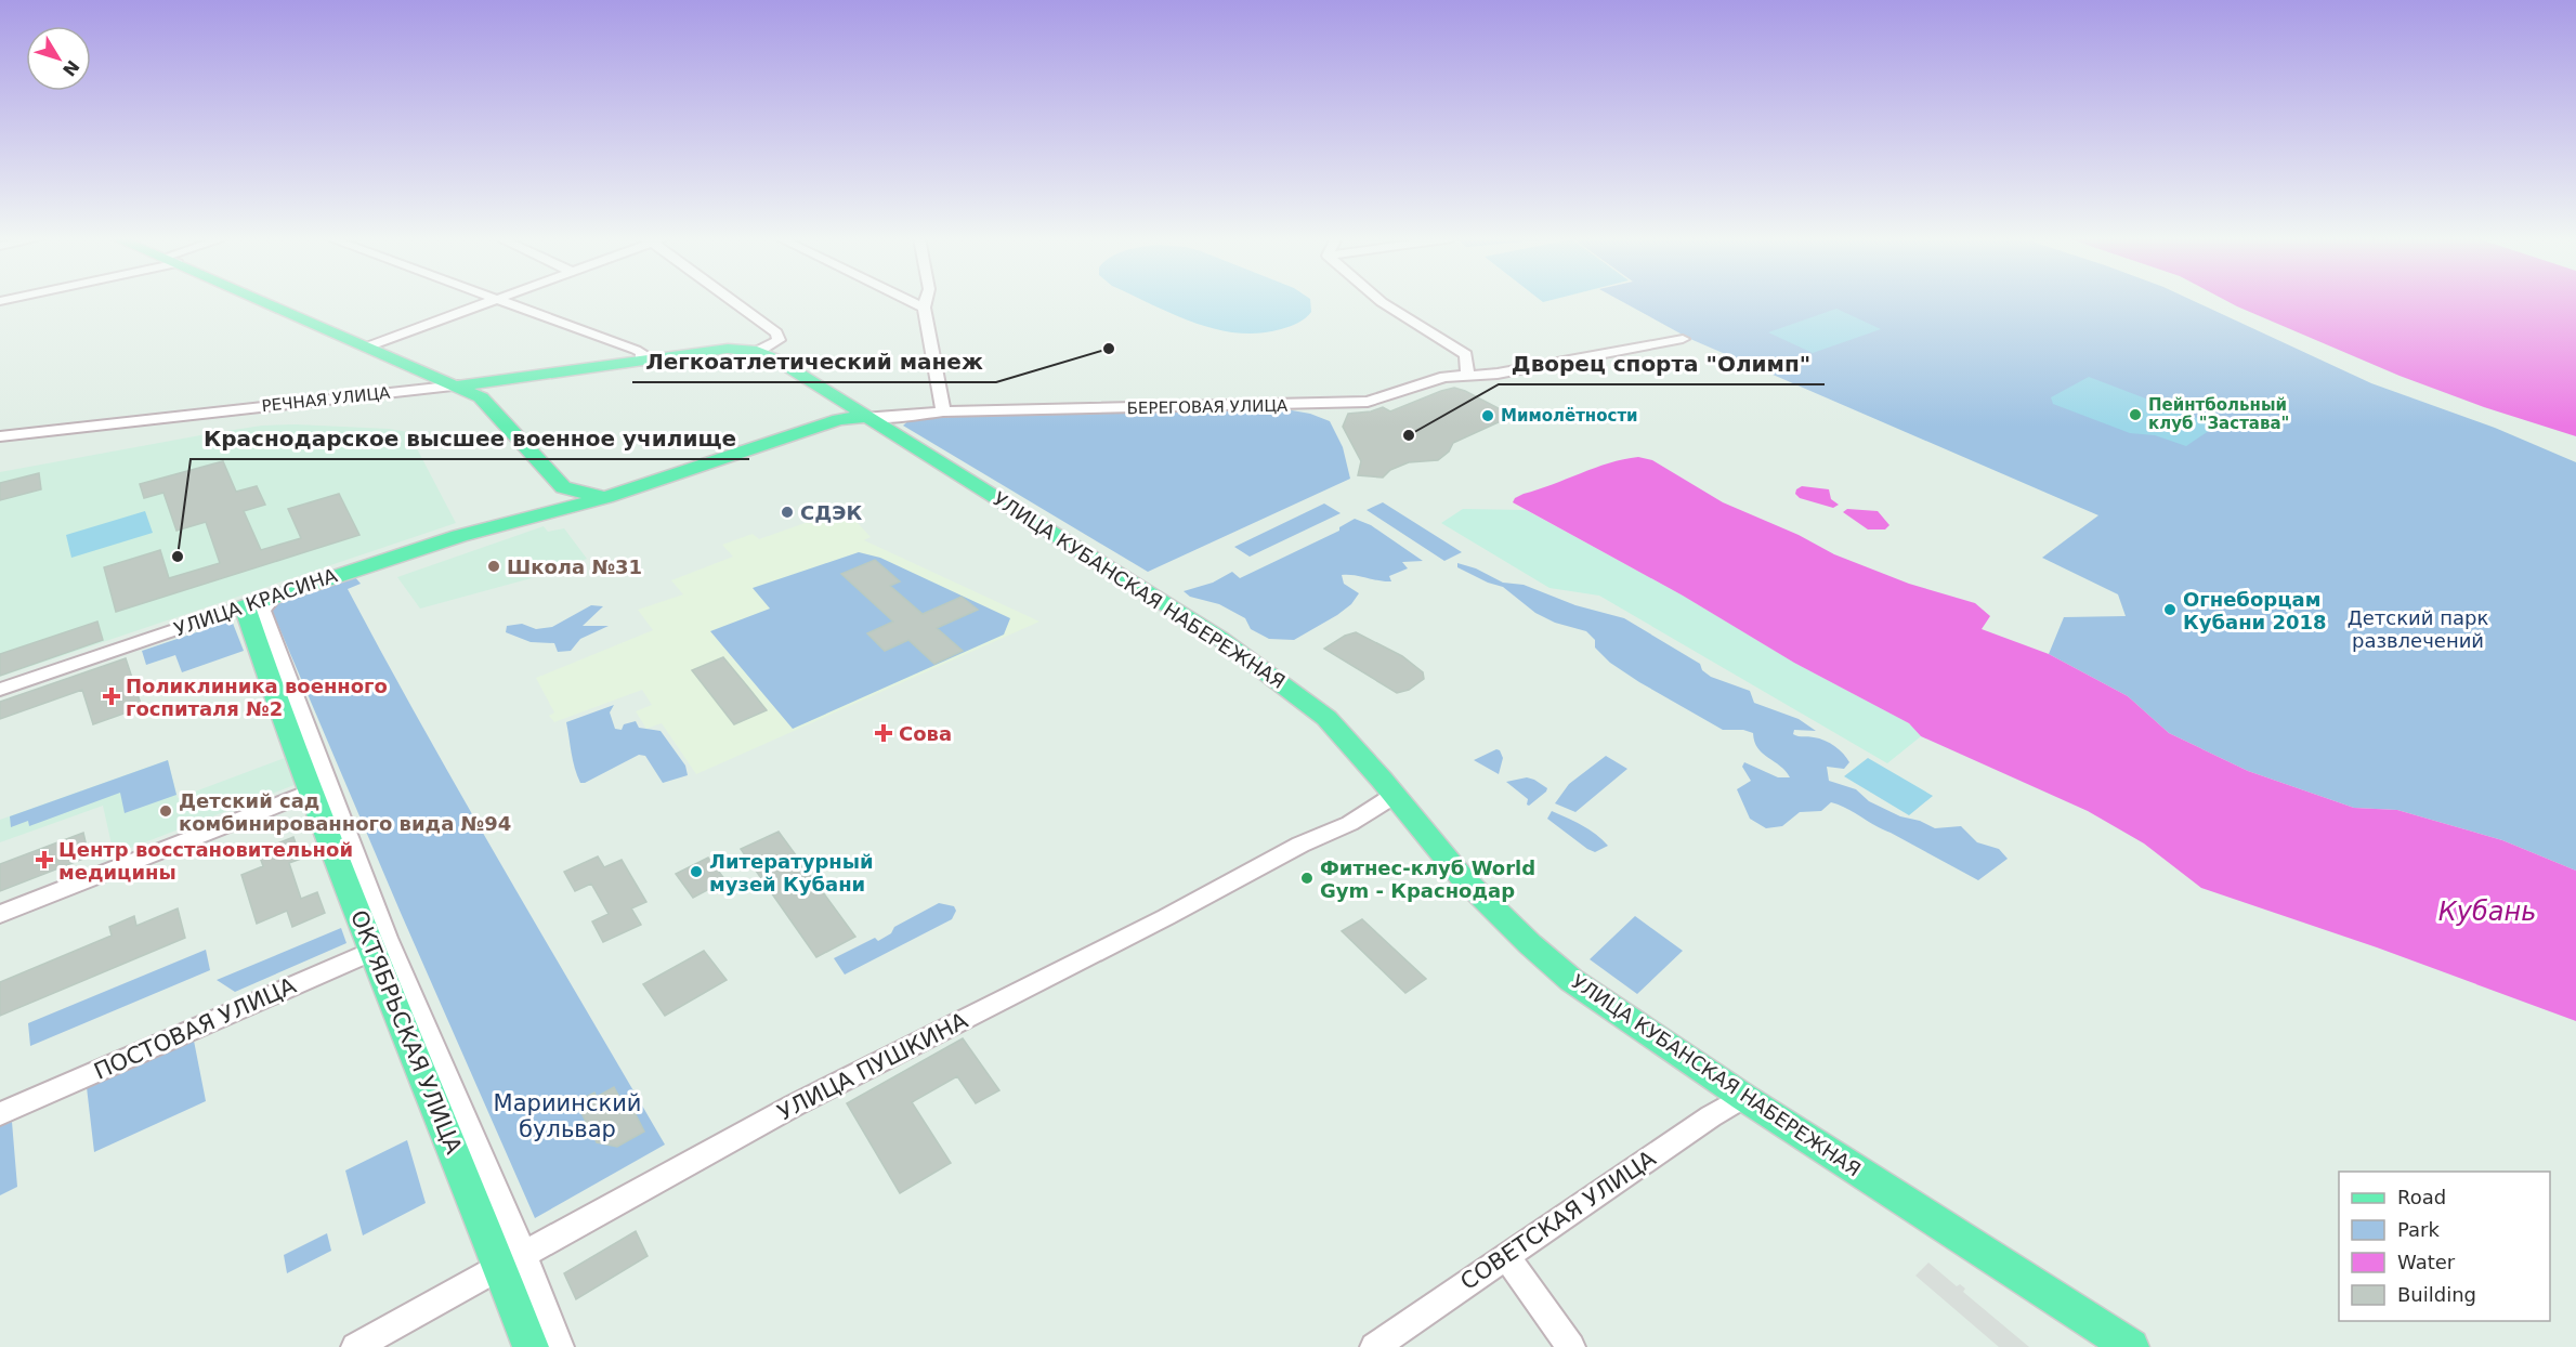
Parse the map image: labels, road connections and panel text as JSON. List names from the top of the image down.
{
  "streets": {
    "main road": ["УЛИЦА КУБАНСКАЯ НАБЕРЕЖНАЯ", "УЛИЦА КРАСИНА", "ОКТЯБРЬСКАЯ УЛИЦА"],
    "street": [
      "РЕЧНАЯ УЛИЦА",
      "БЕРЕГОВАЯ УЛИЦА",
      "ПОСТОВАЯ УЛИЦА",
      "УЛИЦА ПУШКИНА",
      "СОВЕТСКАЯ УЛИЦА"
    ]
  },
  "crossings": [
    ["БЕРЕГОВАЯ УЛИЦА", "УЛИЦА КУБАНСКАЯ НАБЕРЕЖНАЯ"],
    ["БЕРЕГОВАЯ УЛИЦА", "УЛИЦА КРАСИНА"],
    ["УЛИЦА КУБАНСКАЯ НАБЕРЕЖНАЯ", "УЛИЦА КРАСИНА"],
    ["УЛИЦА КУБАНСКАЯ НАБЕРЕЖНАЯ", "УЛИЦА ПУШКИНА"],
    ["УЛИЦА КУБАНСКАЯ НАБЕРЕЖНАЯ", "СОВЕТСКАЯ УЛИЦА"],
    ["УЛИЦА КРАСИНА", "ОКТЯБРЬСКАЯ УЛИЦА"],
    ["ПОСТОВАЯ УЛИЦА", "ОКТЯБРЬСКАЯ УЛИЦА"],
    ["ОКТЯБРЬСКАЯ УЛИЦА", "УЛИЦА ПУШКИНА"]
  ],
  "water": ["Кубань"],
  "parks": ["Детский парк развлечений", "Мариинский бульвар"],
  "places": {
    "other": [
      "Легкоатлетический манеж",
      "Пейнтбольный клуб \"Застава\"",
      "Мимолётности",
      "Дворец спорта \"Олимп\"",
      "СДЭК",
      "Краснодарское высшее военное училище",
      "Школа №31",
      "Огнеборцам Кубани 2018",
      "Детский сад комбинированного вида №94",
      "Литературный музей Кубани",
      "Фитнес-клуб World Gym - Краснодар"
    ],
    "health": ["Поликлиника военного госпиталя №2", "Сова", "Центр восстановительной медицины"]
  },
  "legend": [
    "Road",
    "Park",
    "Water",
    "Building"
  ],
  "north": "bottom right"
}
